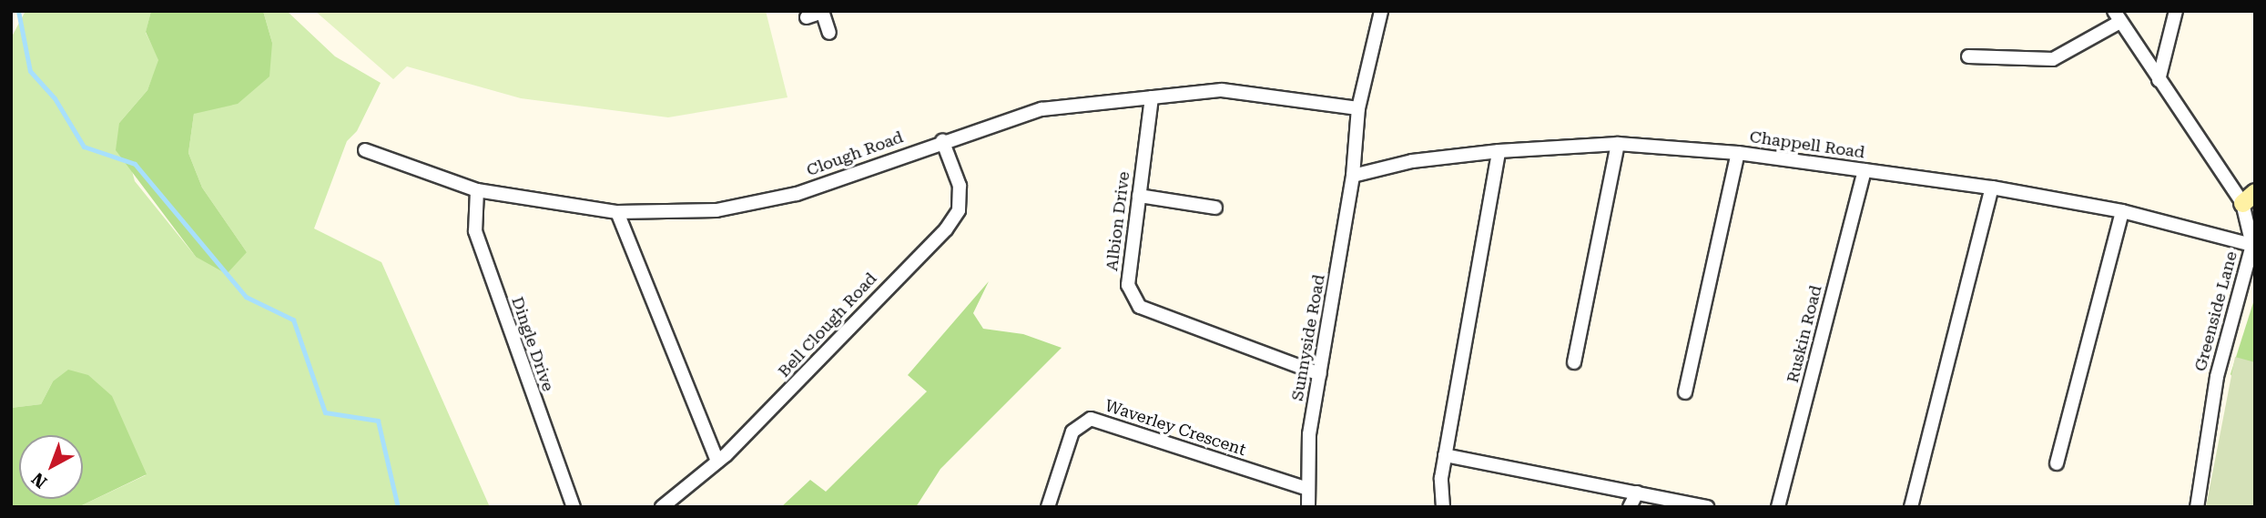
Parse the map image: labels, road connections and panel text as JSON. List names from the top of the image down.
{
  "streets": {
    "street": [
      "Chappell Road",
      "Clough Road",
      "Albion Drive",
      "Greenside Lane",
      "Bell Clough Road",
      "Ruskin Road",
      "Sunnyside Road",
      "Dingle Drive",
      "Waverley Crescent"
    ]
  },
  "crossings": [
    ["Chappell Road", "Greenside Lane"],
    ["Chappell Road", "Ruskin Road"],
    ["Chappell Road", "Sunnyside Road"],
    ["Clough Road", "Albion Drive"],
    ["Clough Road", "Bell Clough Road"],
    ["Clough Road", "Sunnyside Road"],
    ["Clough Road", "Dingle Drive"],
    ["Albion Drive", "Sunnyside Road"],
    ["Sunnyside Road", "Waverley Crescent"]
  ],
  "north": "bottom left"
}
